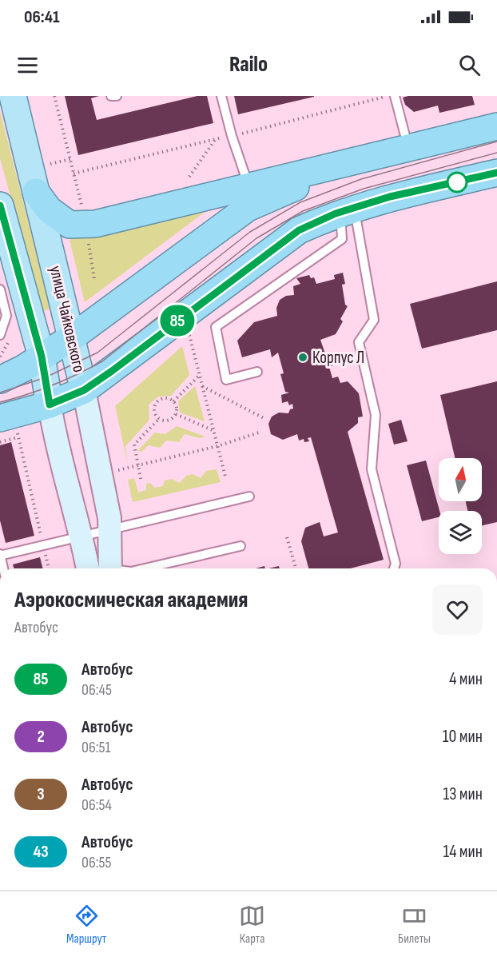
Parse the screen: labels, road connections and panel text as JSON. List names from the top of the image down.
{
  "streets": {
    "main road": ["улица Чайковского"]
  },
  "places": ["Корпус Л"],
  "lines": ["bus line 85"],
  "north": "top",
  "page": {
    "status": "06:41",
    "header": "Railo",
    "on_map": "85",
    "heading": ["Аэрокосмическая академия", "Автобус"],
    "list": [
      {
        "mark": "85",
        "name": "Автобус",
        "note": "06:45",
        "value": "4 мин"
      },
      {
        "mark": "2",
        "name": "Автобус",
        "note": "06:51",
        "value": "10 мин"
      },
      {
        "mark": "3",
        "name": "Автобус",
        "note": "06:54",
        "value": "13 мин"
      },
      {
        "mark": "43",
        "name": "Автобус",
        "note": "06:55",
        "value": "14 мин"
      }
    ],
    "tabs": ["Маршрут", "Карта", "Билеты"]
  }
}
